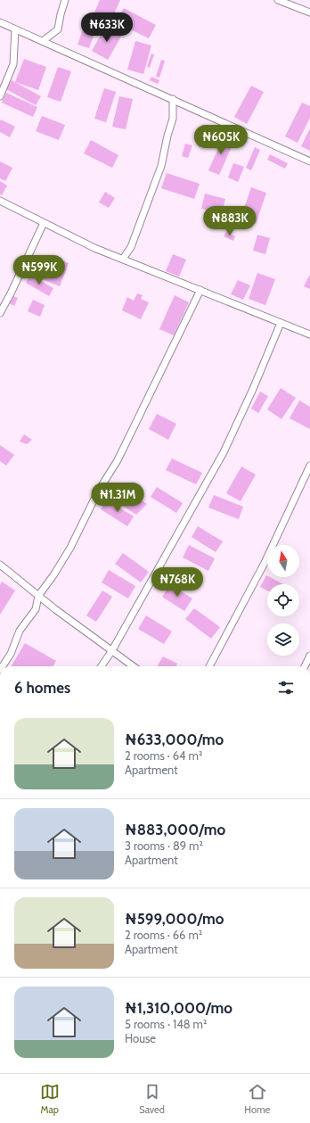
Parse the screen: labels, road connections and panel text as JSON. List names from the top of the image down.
{
  "north": "top",
  "page": {
    "price": [
      "₦633K",
      "₦605K",
      "₦883K",
      "₦599K",
      "₦1.31M",
      "₦768K"
    ],
    "heading": "6 homes",
    "list": [
      {
        "name": "₦633,000/mo",
        "note": "2 rooms · 64 m² · Apartment"
      },
      {
        "name": "₦883,000/mo",
        "note": "3 rooms · 89 m² · Apartment"
      },
      {
        "name": "₦599,000/mo",
        "note": "2 rooms · 66 m² · Apartment"
      },
      {
        "name": "₦1,310,000/mo",
        "note": "5 rooms · 148 m² · House"
      }
    ],
    "tabs": ["Map", "Saved", "Home"]
  }
}
